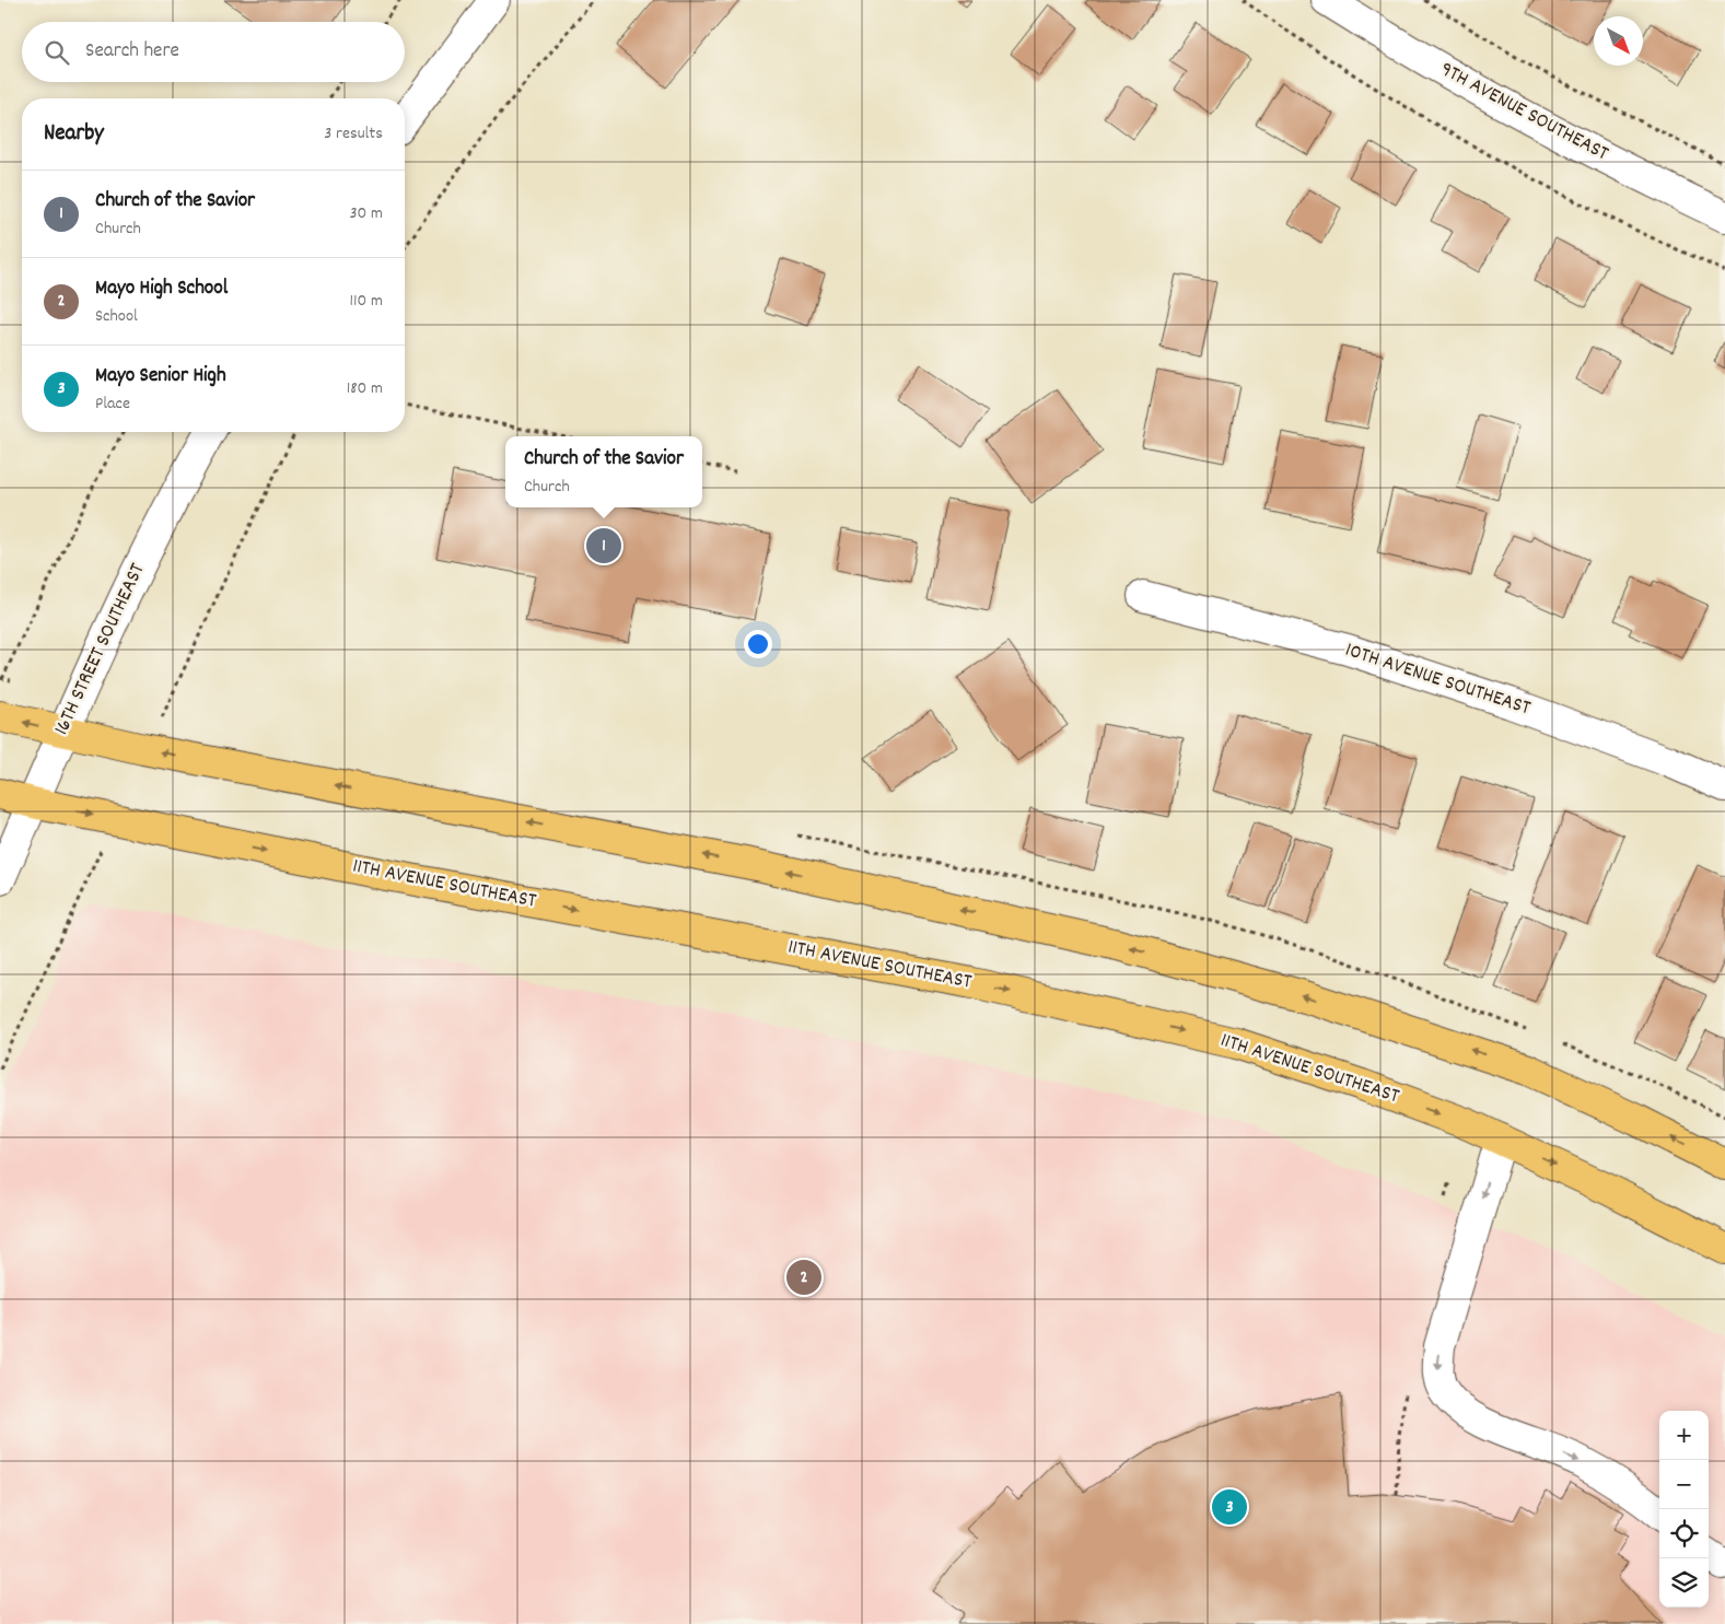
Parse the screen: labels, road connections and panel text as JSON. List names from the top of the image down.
{
  "streets": {
    "main road": ["11TH AVENUE SOUTHEAST"],
    "street": ["9TH AVENUE SOUTHEAST", "16TH STREET SOUTHEAST", "10TH AVENUE SOUTHEAST"]
  },
  "crossings": [
    ["16TH STREET SOUTHEAST", "11TH AVENUE SOUTHEAST"]
  ],
  "north": "bottom right",
  "page": {
    "search": "Search here",
    "heading": ["Nearby", "3 results"],
    "list": [
      {
        "mark": "1",
        "name": "Church of the Savior",
        "note": "Church",
        "value": "30 m"
      },
      {
        "mark": "2",
        "name": "Mayo High School",
        "note": "School",
        "value": "110 m"
      },
      {
        "mark": "3",
        "name": "Mayo Senior High",
        "note": "Place",
        "value": "180 m"
      }
    ],
    "popup": ["Church of the Savior", "Church"],
    "pins": ["1", "2", "3"],
    "map_buttons": ["+", "−"]
  }
}
